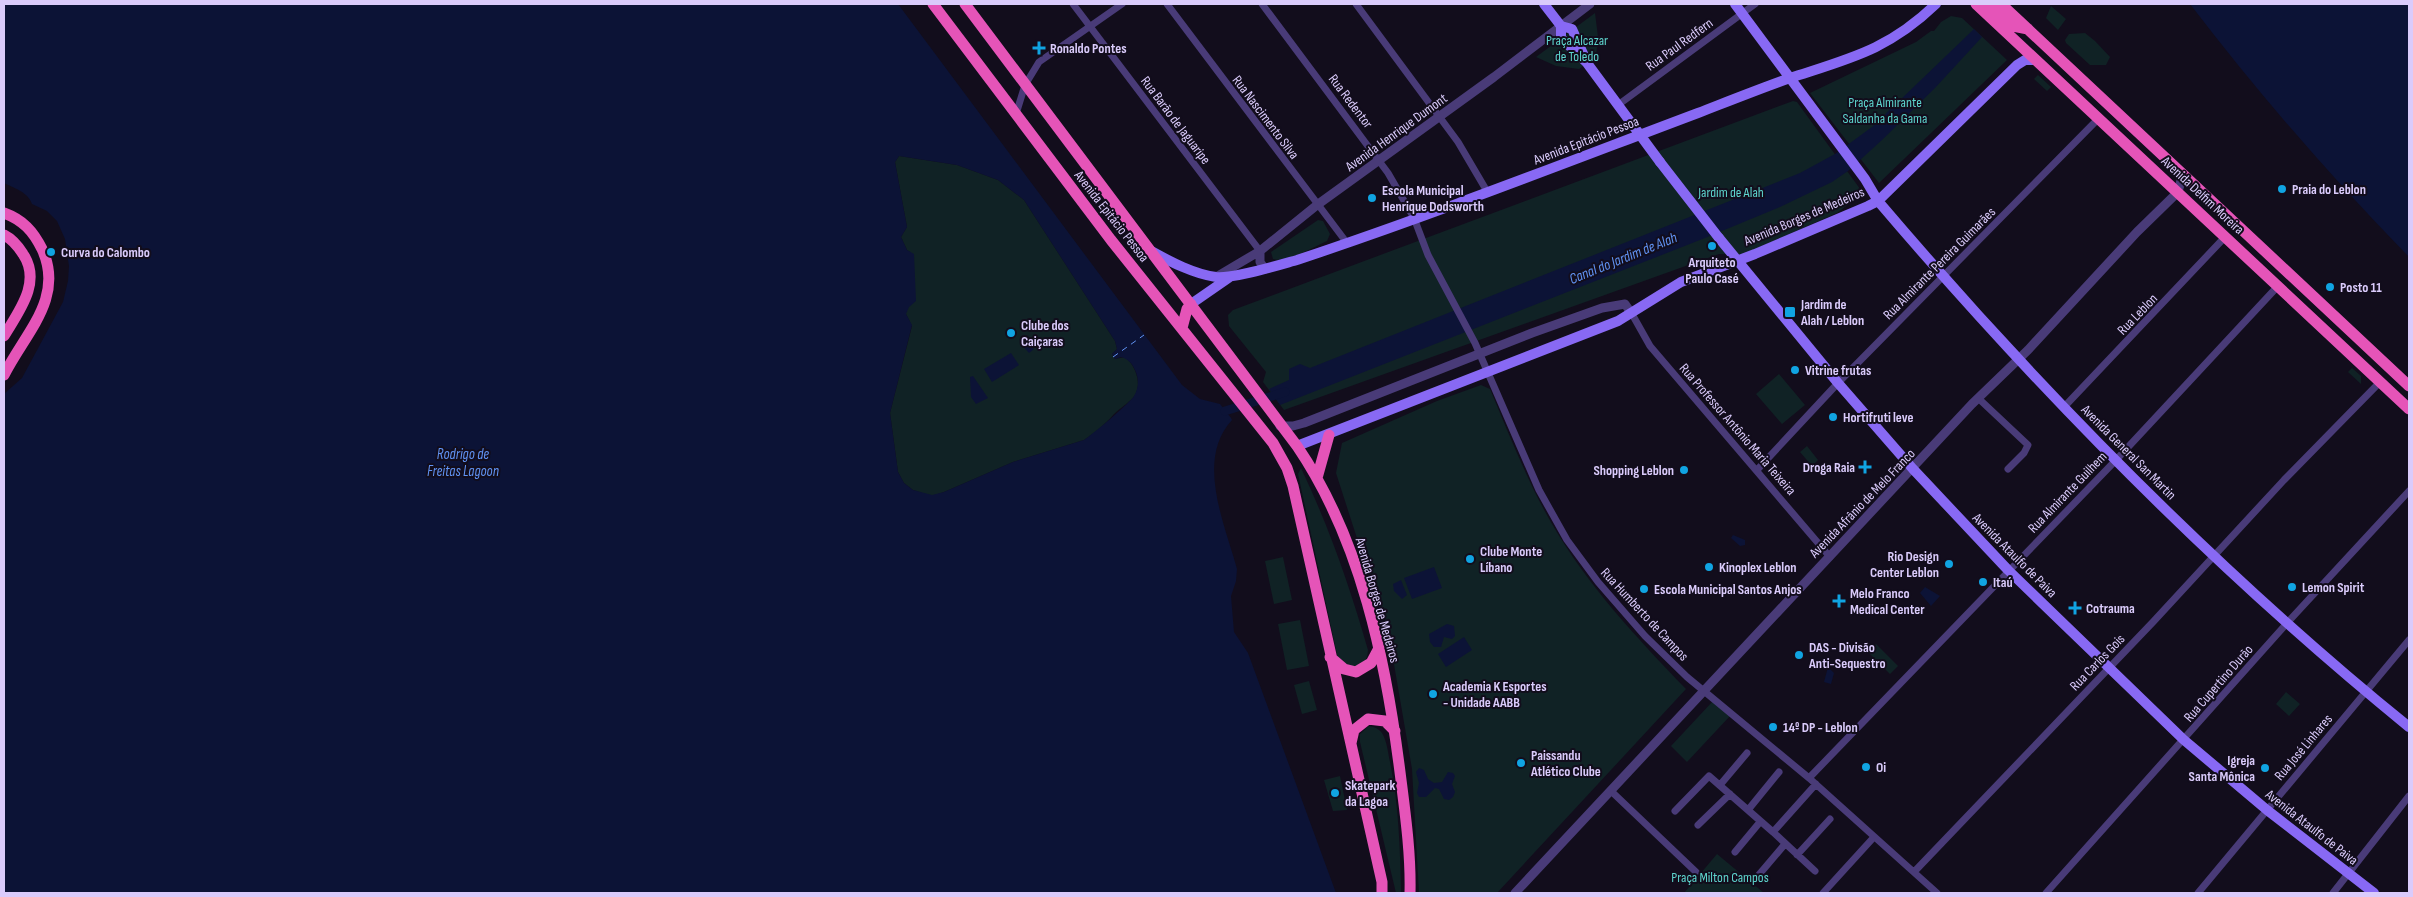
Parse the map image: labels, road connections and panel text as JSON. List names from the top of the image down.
{
  "streets": {
    "highway": ["Avenida Epitácio Pessoa", "Avenida Delfim Moreira", "Avenida Borges de Medeiros"],
    "main road": ["Avenida General San Martin", "Avenida Ataulfo de Paiva"],
    "street": [
      "Rua Paul Redfern",
      "Rua Redentor",
      "Rua Nascimento Silva",
      "Rua Barão de Jaguaripe",
      "Avenida Henrique Dumont",
      "Rua Almirante Pereira Guimarães",
      "Rua Leblon",
      "Rua Professor Antônio Maria Teixeira",
      "Rua Almirante Guilhem",
      "Avenida Afrânio de Melo Franco",
      "Rua Humberto de Campos",
      "Rua Carlos Gois",
      "Rua Cupertino Durão",
      "Rua José Linhares"
    ]
  },
  "crossings": [
    ["Rua Paul Redfern", "Avenida General San Martin"],
    ["Rua Paul Redfern", "Avenida Ataulfo de Paiva"],
    ["Rua Redentor", "Avenida Henrique Dumont"],
    ["Rua Redentor", "Avenida Epitácio Pessoa"],
    ["Rua Redentor", "Rua Humberto de Campos"],
    ["Rua Nascimento Silva", "Avenida Henrique Dumont"],
    ["Rua Nascimento Silva", "Avenida Epitácio Pessoa"],
    ["Rua Barão de Jaguaripe", "Avenida Henrique Dumont"],
    ["Avenida Henrique Dumont", "Avenida Epitácio Pessoa"],
    ["Avenida Henrique Dumont", "Avenida Ataulfo de Paiva"],
    ["Avenida Epitácio Pessoa", "Avenida Borges de Medeiros"],
    ["Avenida Epitácio Pessoa", "Avenida General San Martin"],
    ["Avenida Epitácio Pessoa", "Avenida Ataulfo de Paiva"],
    ["Avenida Epitácio Pessoa", "Rua Humberto de Campos"],
    ["Avenida Delfim Moreira", "Avenida Borges de Medeiros"],
    ["Avenida Delfim Moreira", "Rua Almirante Pereira Guimarães"],
    ["Avenida Delfim Moreira", "Rua Leblon"],
    ["Avenida Delfim Moreira", "Rua Almirante Guilhem"],
    ["Avenida Delfim Moreira", "Avenida Afrânio de Melo Franco"],
    ["Avenida Delfim Moreira", "Rua Carlos Gois"],
    ["Avenida Borges de Medeiros", "Rua Professor Antônio Maria Teixeira"],
    ["Avenida Borges de Medeiros", "Avenida General San Martin"],
    ["Avenida Borges de Medeiros", "Avenida Ataulfo de Paiva"],
    ["Avenida Borges de Medeiros", "Rua Humberto de Campos"],
    ["Rua Almirante Pereira Guimarães", "Rua Professor Antônio Maria Teixeira"],
    ["Rua Almirante Pereira Guimarães", "Avenida General San Martin"],
    ["Rua Almirante Pereira Guimarães", "Avenida Ataulfo de Paiva"],
    ["Rua Leblon", "Avenida General San Martin"],
    ["Rua Professor Antônio Maria Teixeira", "Avenida Afrânio de Melo Franco"],
    ["Avenida General San Martin", "Rua Almirante Guilhem"],
    ["Avenida General San Martin", "Avenida Afrânio de Melo Franco"],
    ["Avenida General San Martin", "Rua Carlos Gois"],
    ["Avenida General San Martin", "Rua Cupertino Durão"],
    ["Avenida General San Martin", "Rua José Linhares"],
    ["Rua Almirante Guilhem", "Avenida Ataulfo de Paiva"],
    ["Rua Almirante Guilhem", "Rua Humberto de Campos"],
    ["Avenida Afrânio de Melo Franco", "Avenida Ataulfo de Paiva"],
    ["Avenida Afrânio de Melo Franco", "Rua Humberto de Campos"],
    ["Avenida Ataulfo de Paiva", "Rua Carlos Gois"],
    ["Avenida Ataulfo de Paiva", "Rua Cupertino Durão"],
    ["Avenida Ataulfo de Paiva", "Rua José Linhares"],
    ["Rua Humberto de Campos", "Rua Carlos Gois"]
  ],
  "water": ["Canal do Jardim de Alah", "Rodrigo de Freitas Lagoon"],
  "parks": [
    "Praça Alcazar de Toledo",
    "Praça Almirante Saldanha da Gama",
    "Jardim de Alah",
    "Praça Milton Campos"
  ],
  "places": {
    "health": [
      "Ronaldo Pontes",
      "Droga Raia",
      "Melo Franco Medical Center",
      "Cotrauma"
    ],
    "other": [
      "Praia do Leblon",
      "Escola Municipal Henrique Dodsworth",
      "Arquiteto Paulo Casé",
      "Curva do Calombo",
      "Posto 11",
      "Clube dos Caiçaras",
      "Vitrine frutas",
      "Hortifruti leve",
      "Shopping Leblon",
      "Clube Monte Líbano",
      "Rio Design Center Leblon",
      "Kinoplex Leblon",
      "Itaú",
      "Lemon Spirit",
      "Escola Municipal Santos Anjos",
      "DAS - Divisão Anti-Sequestro",
      "Academia K Esportes - Unidade AABB",
      "14º DP - Leblon",
      "Paissandu Atlético Clube",
      "Oi",
      "Igreja Santa Mônica",
      "Skatepark da Lagoa"
    ],
    "transit": ["Jardim de Alah / Leblon"]
  }
}
